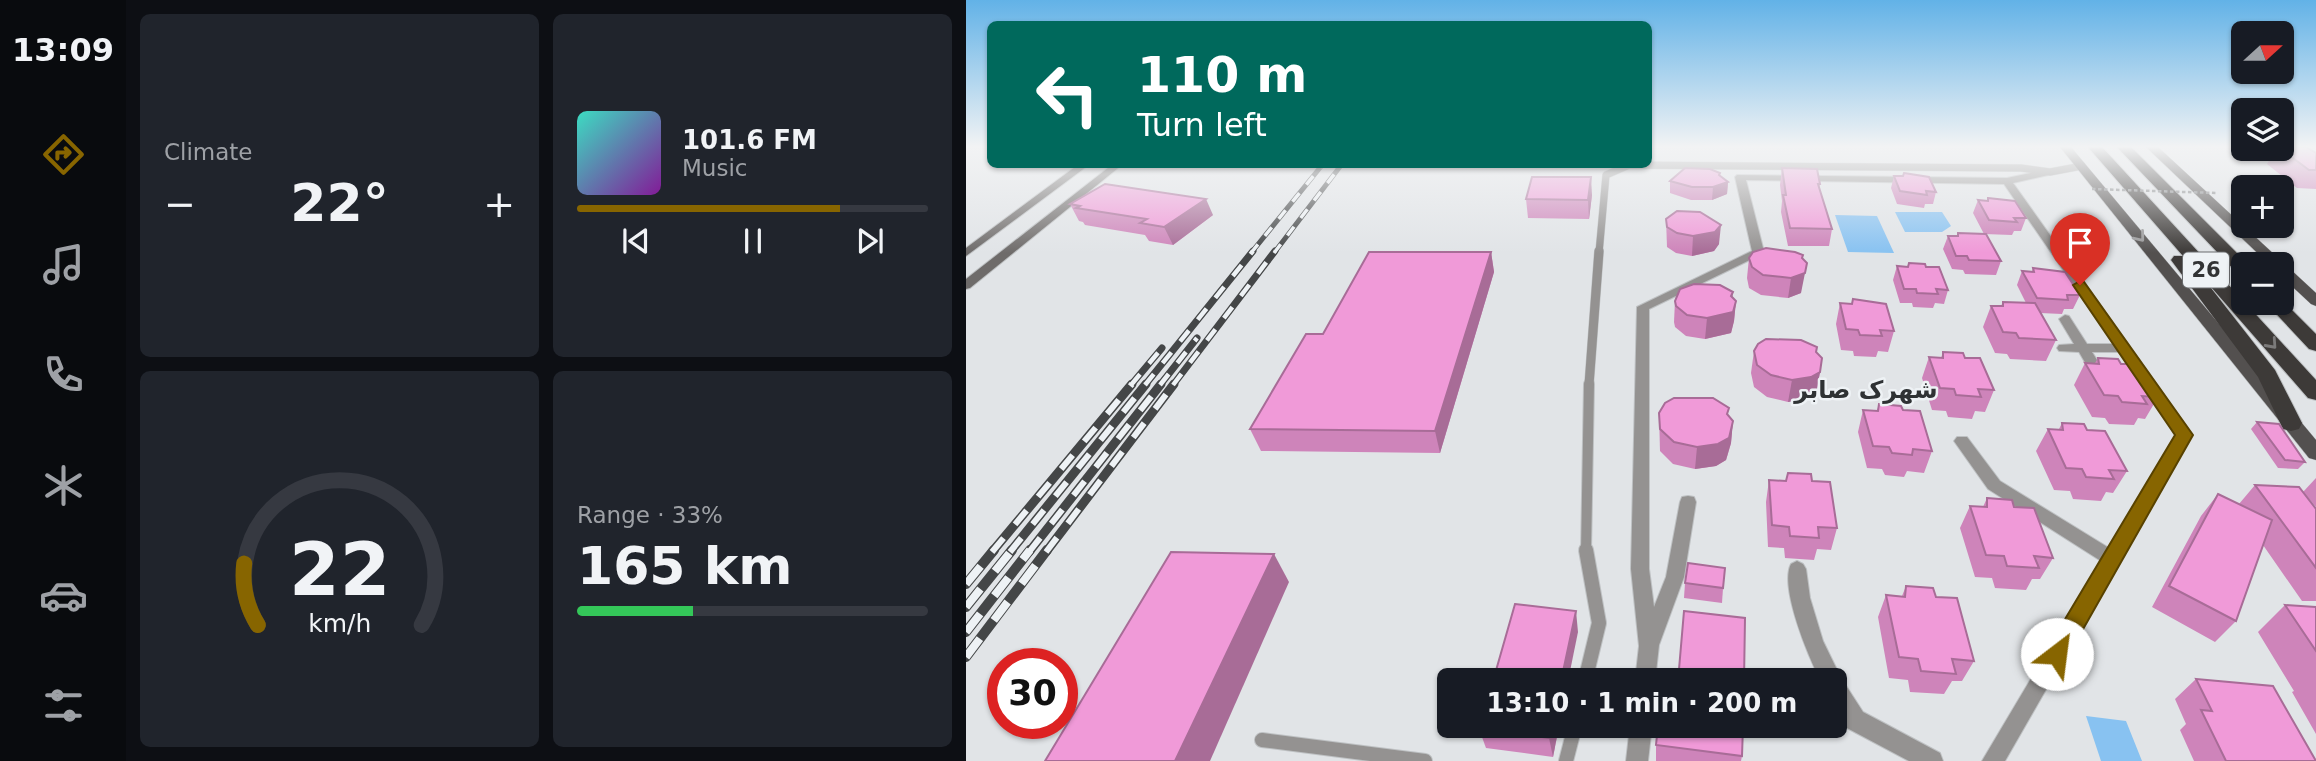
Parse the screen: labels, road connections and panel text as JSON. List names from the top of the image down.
{
  "streets": {
    "highway": ["26"]
  },
  "districts": ["شهرک صابر"],
  "north": "right",
  "page": {
    "tabs": "13:09",
    "tile": [
      "Climate",
      ["Range · 33%", "165 km"]
    ],
    "map_buttons": ["+", "−"],
    "turn": ["110 m", "Turn left"],
    "song": ["101.6 FM", "Music"],
    "heat": ["−", "22°", "+"],
    "limit": "30",
    "trip": "13:10 · 1 min · 200 m",
    "gauge": ["22", "km/h"]
  }
}
